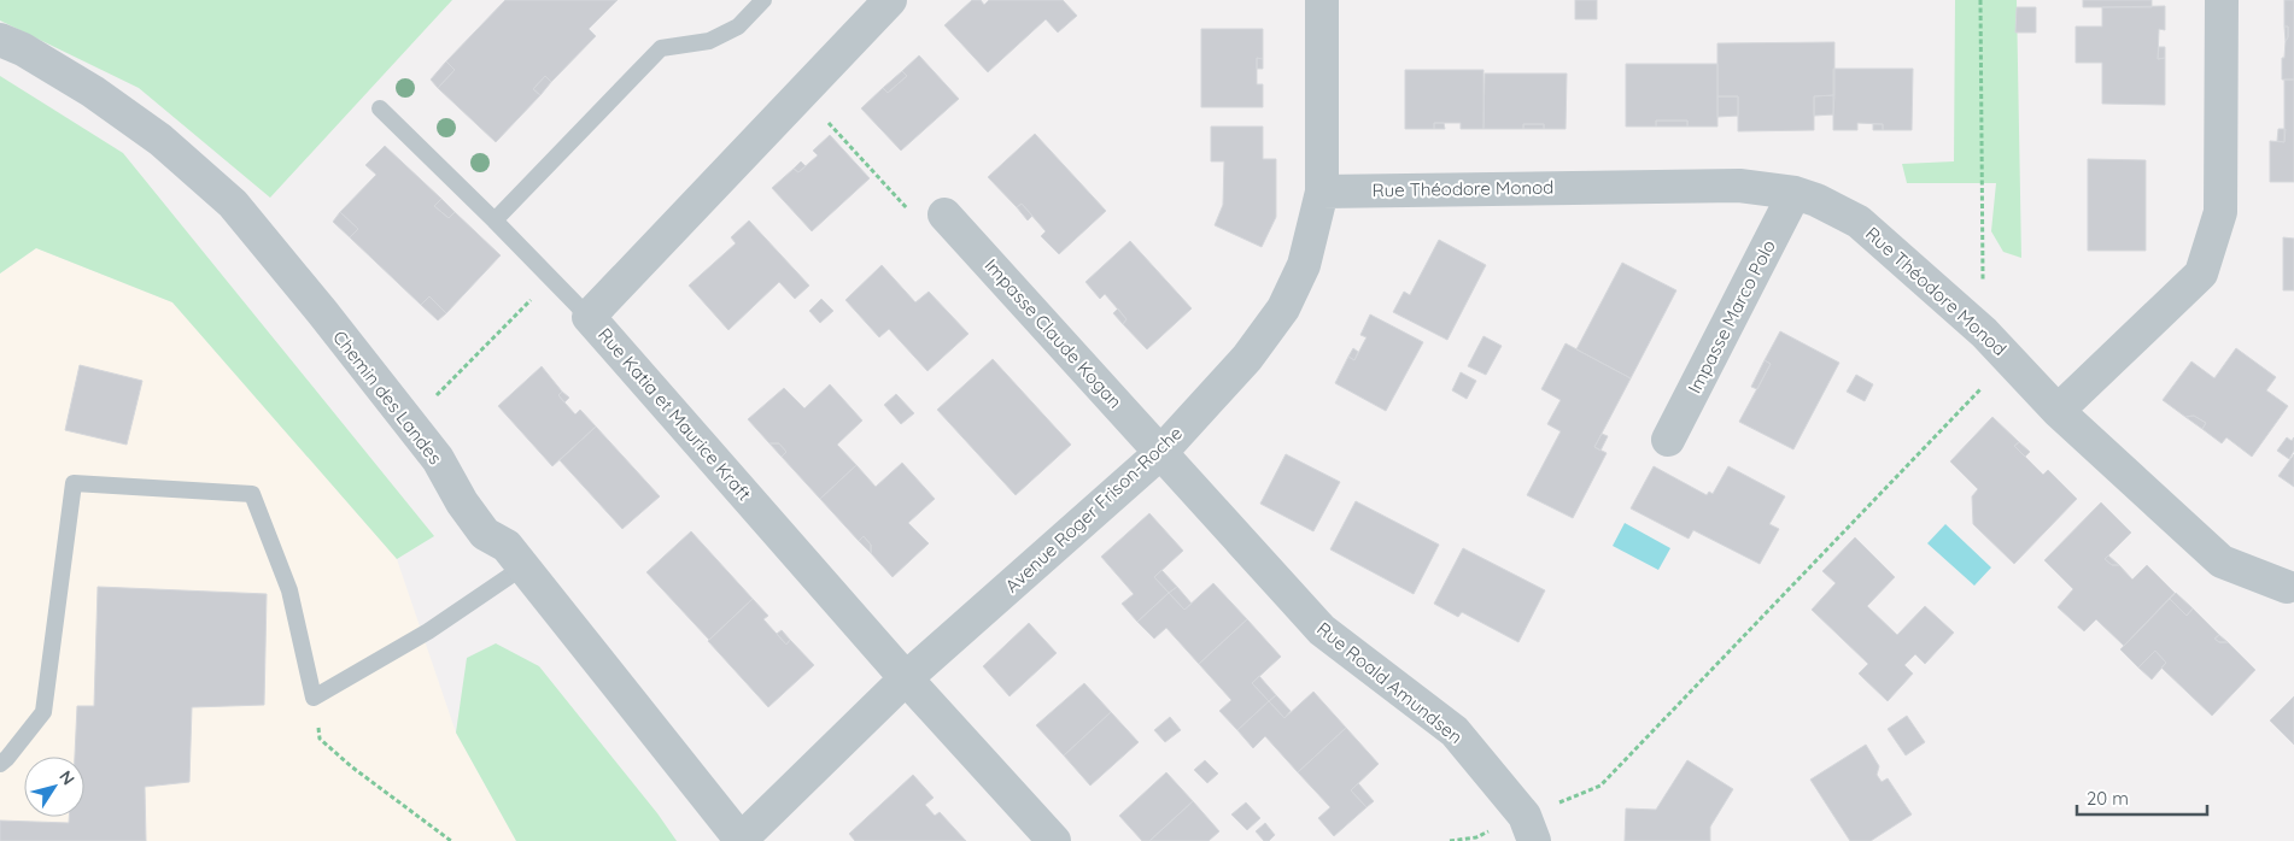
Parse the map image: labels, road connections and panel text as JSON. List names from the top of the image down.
{
  "streets": {
    "street": [
      "Rue Théodore Monod",
      "Impasse Marco Polo",
      "Impasse Claude Kogan",
      "Chemin des Landes",
      "Rue Katia et Maurice Kraft",
      "Avenue Roger Frison-Roche",
      "Rue Roald Amundsen"
    ]
  },
  "crossings": [
    ["Rue Théodore Monod", "Impasse Marco Polo"],
    ["Rue Théodore Monod", "Avenue Roger Frison-Roche"],
    ["Impasse Claude Kogan", "Avenue Roger Frison-Roche"],
    ["Impasse Claude Kogan", "Rue Roald Amundsen"],
    ["Chemin des Landes", "Avenue Roger Frison-Roche"],
    ["Rue Katia et Maurice Kraft", "Avenue Roger Frison-Roche"],
    ["Avenue Roger Frison-Roche", "Rue Roald Amundsen"]
  ],
  "scale_bar": "20 m",
  "north": "top right"
}
